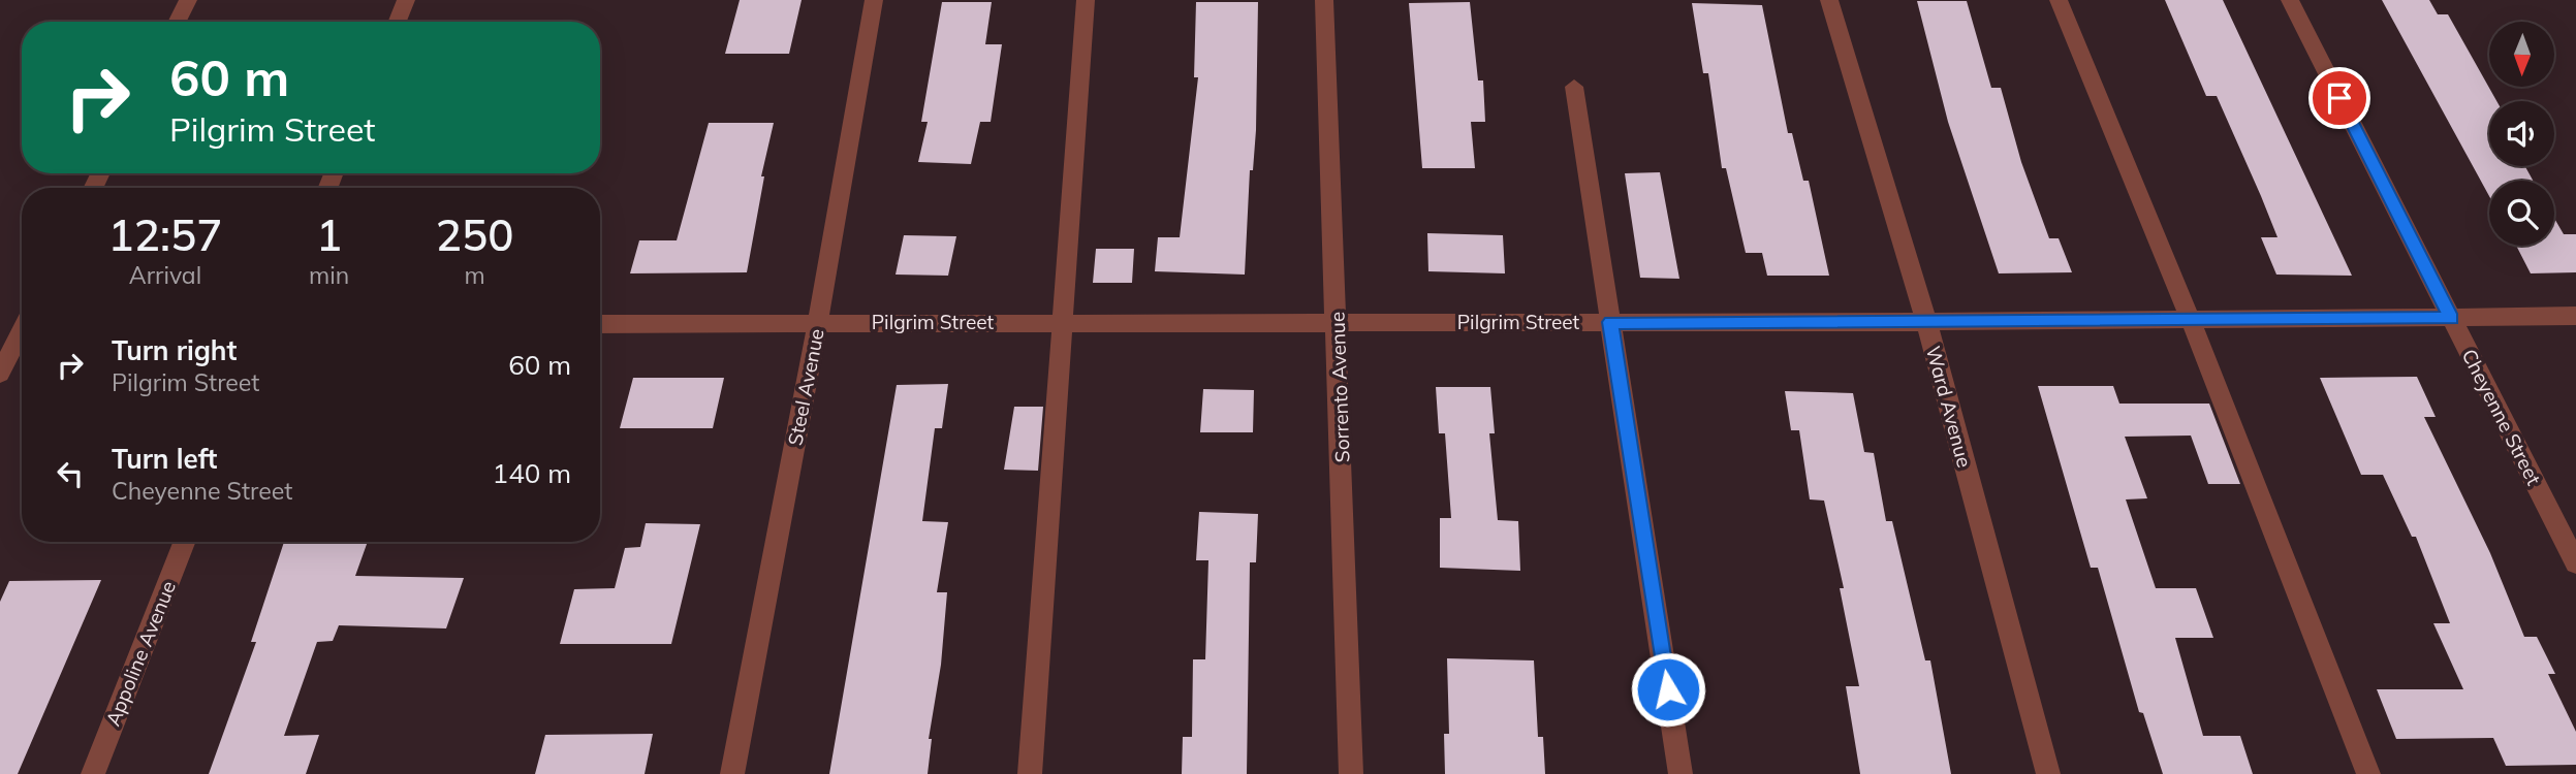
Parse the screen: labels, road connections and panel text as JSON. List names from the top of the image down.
{
  "streets": {
    "street": [
      "Pilgrim Street",
      "Steel Avenue",
      "Sorrento Avenue",
      "Ward Avenue",
      "Cheyenne Street",
      "Appoline Avenue"
    ]
  },
  "crossings": [
    ["Pilgrim Street", "Steel Avenue"],
    ["Pilgrim Street", "Sorrento Avenue"],
    ["Pilgrim Street", "Ward Avenue"],
    ["Pilgrim Street", "Cheyenne Street"]
  ],
  "north": "bottom",
  "page": {
    "turn": ["60 m", "Pilgrim Street"],
    "eta": [
      "12:57",
      "Arrival",
      "1",
      "min",
      "250",
      "m"
    ],
    "list": [
      {
        "name": "Turn right",
        "note": "Pilgrim Street",
        "value": "60 m"
      },
      {
        "name": "Turn left",
        "note": "Cheyenne Street",
        "value": "140 m"
      }
    ]
  }
}
